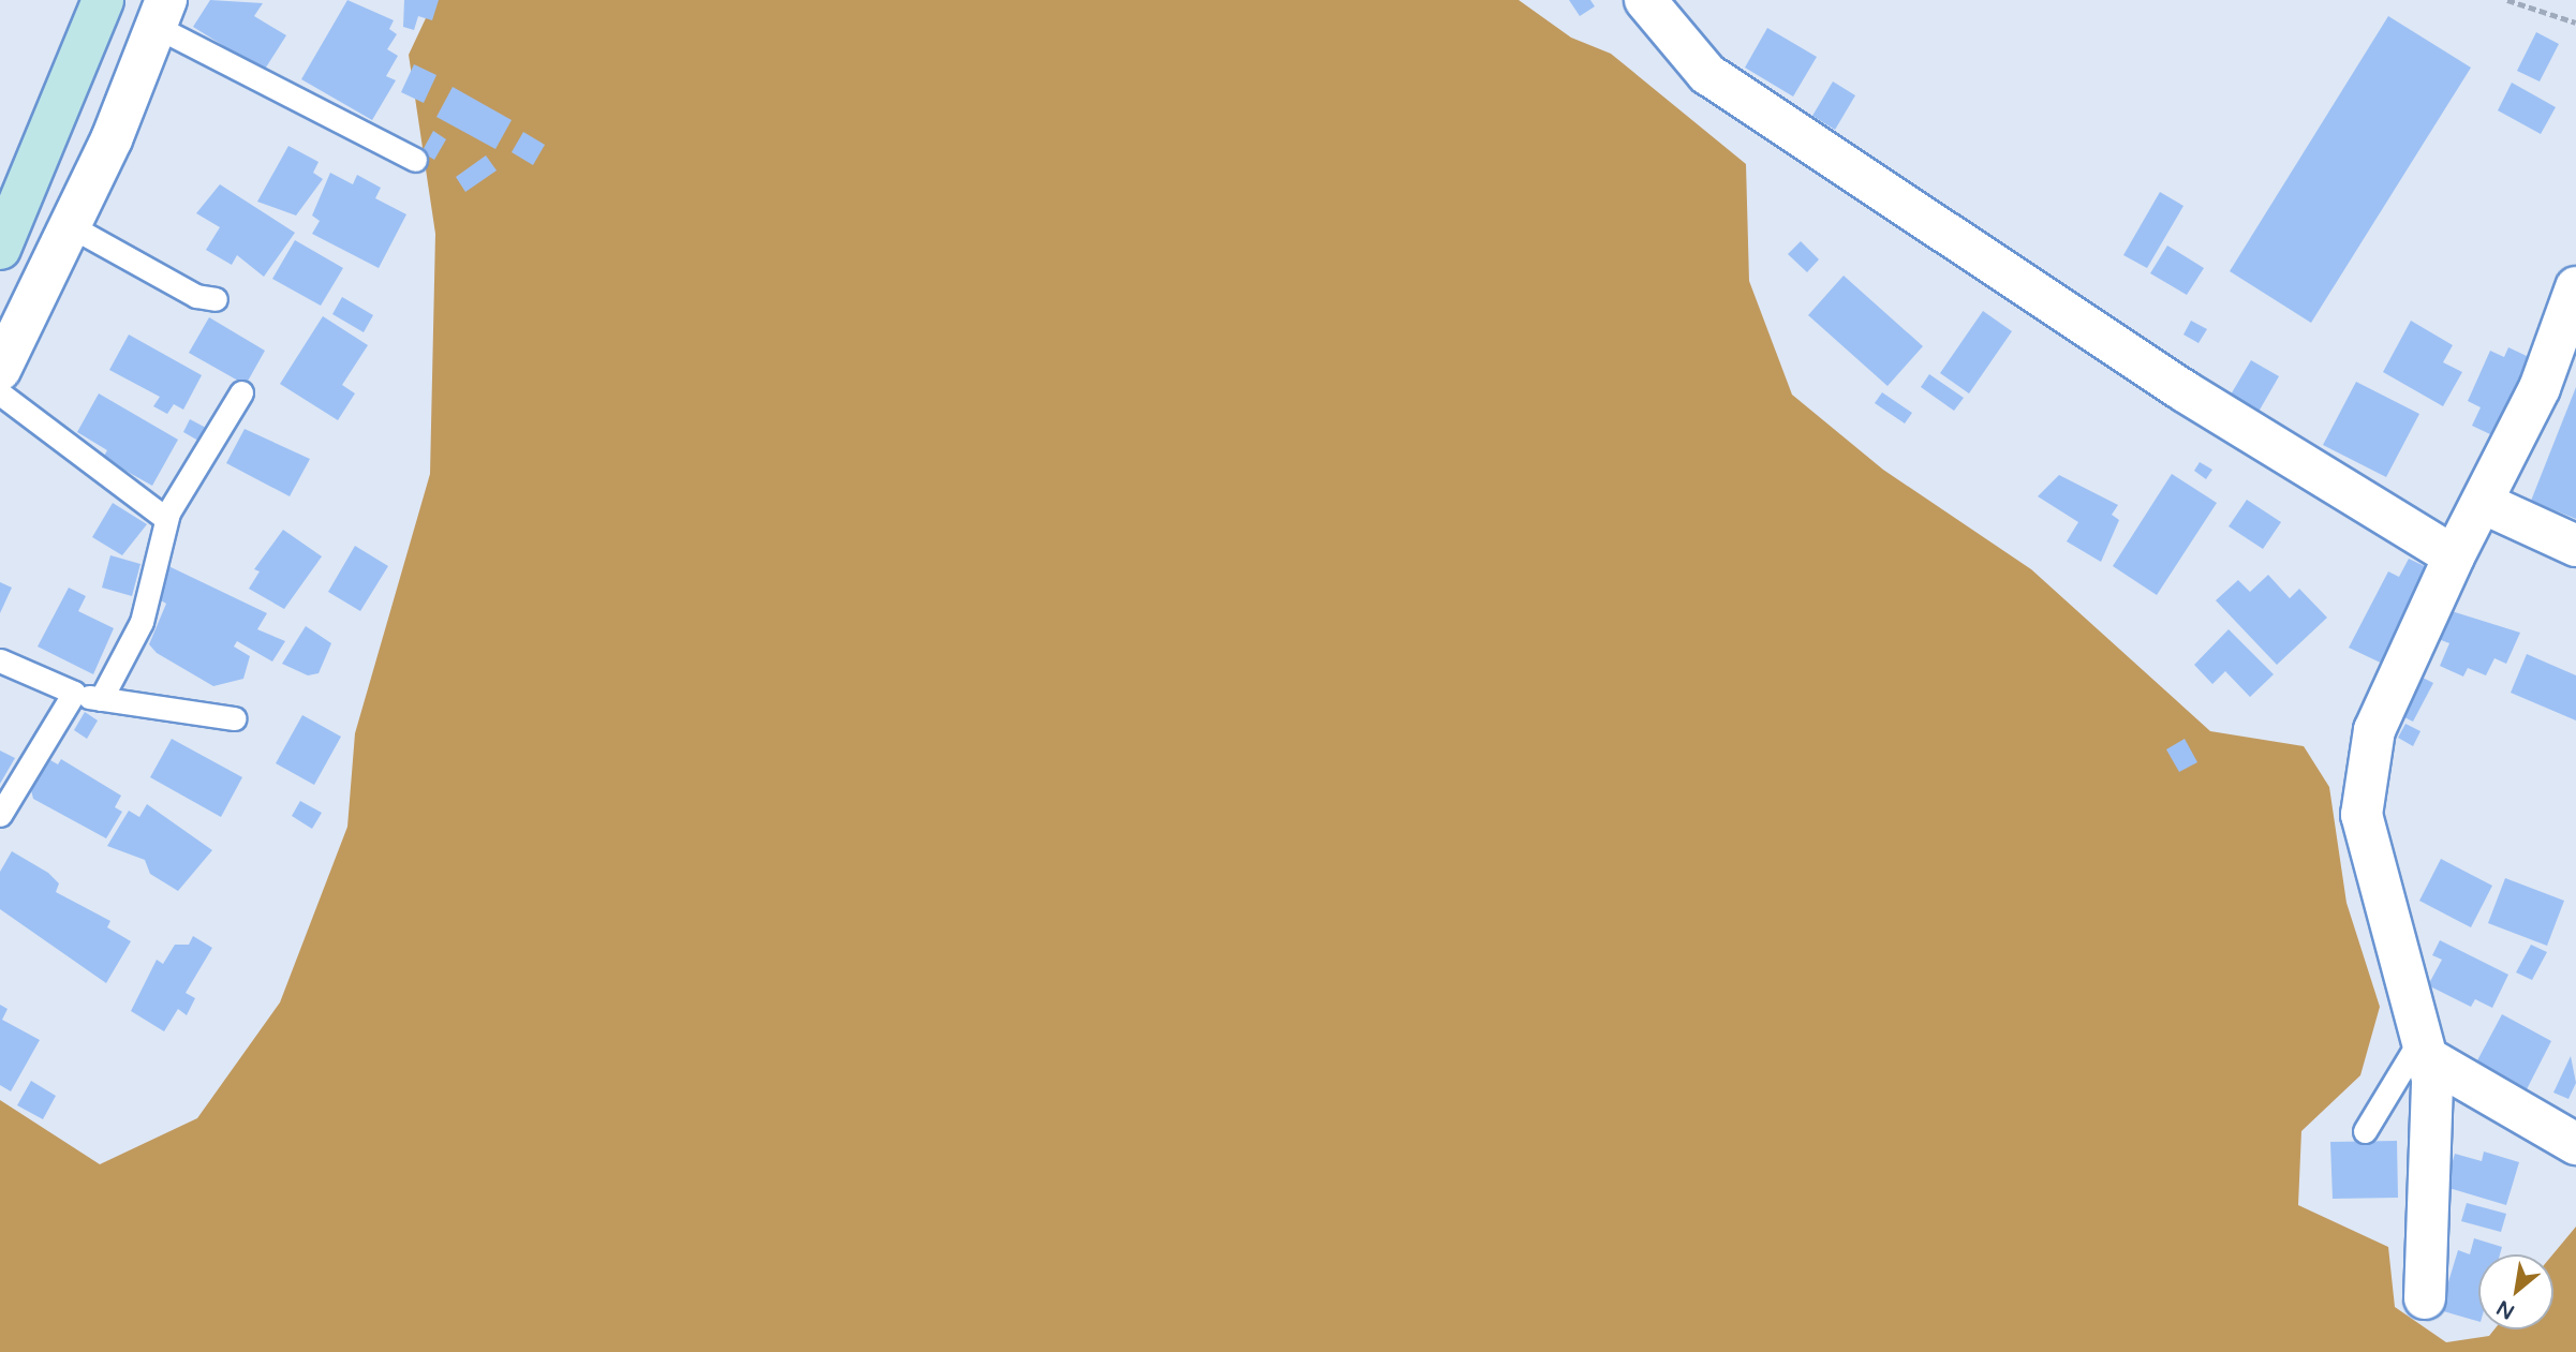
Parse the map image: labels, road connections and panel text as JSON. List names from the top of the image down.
{
  "north": "bottom left"
}
